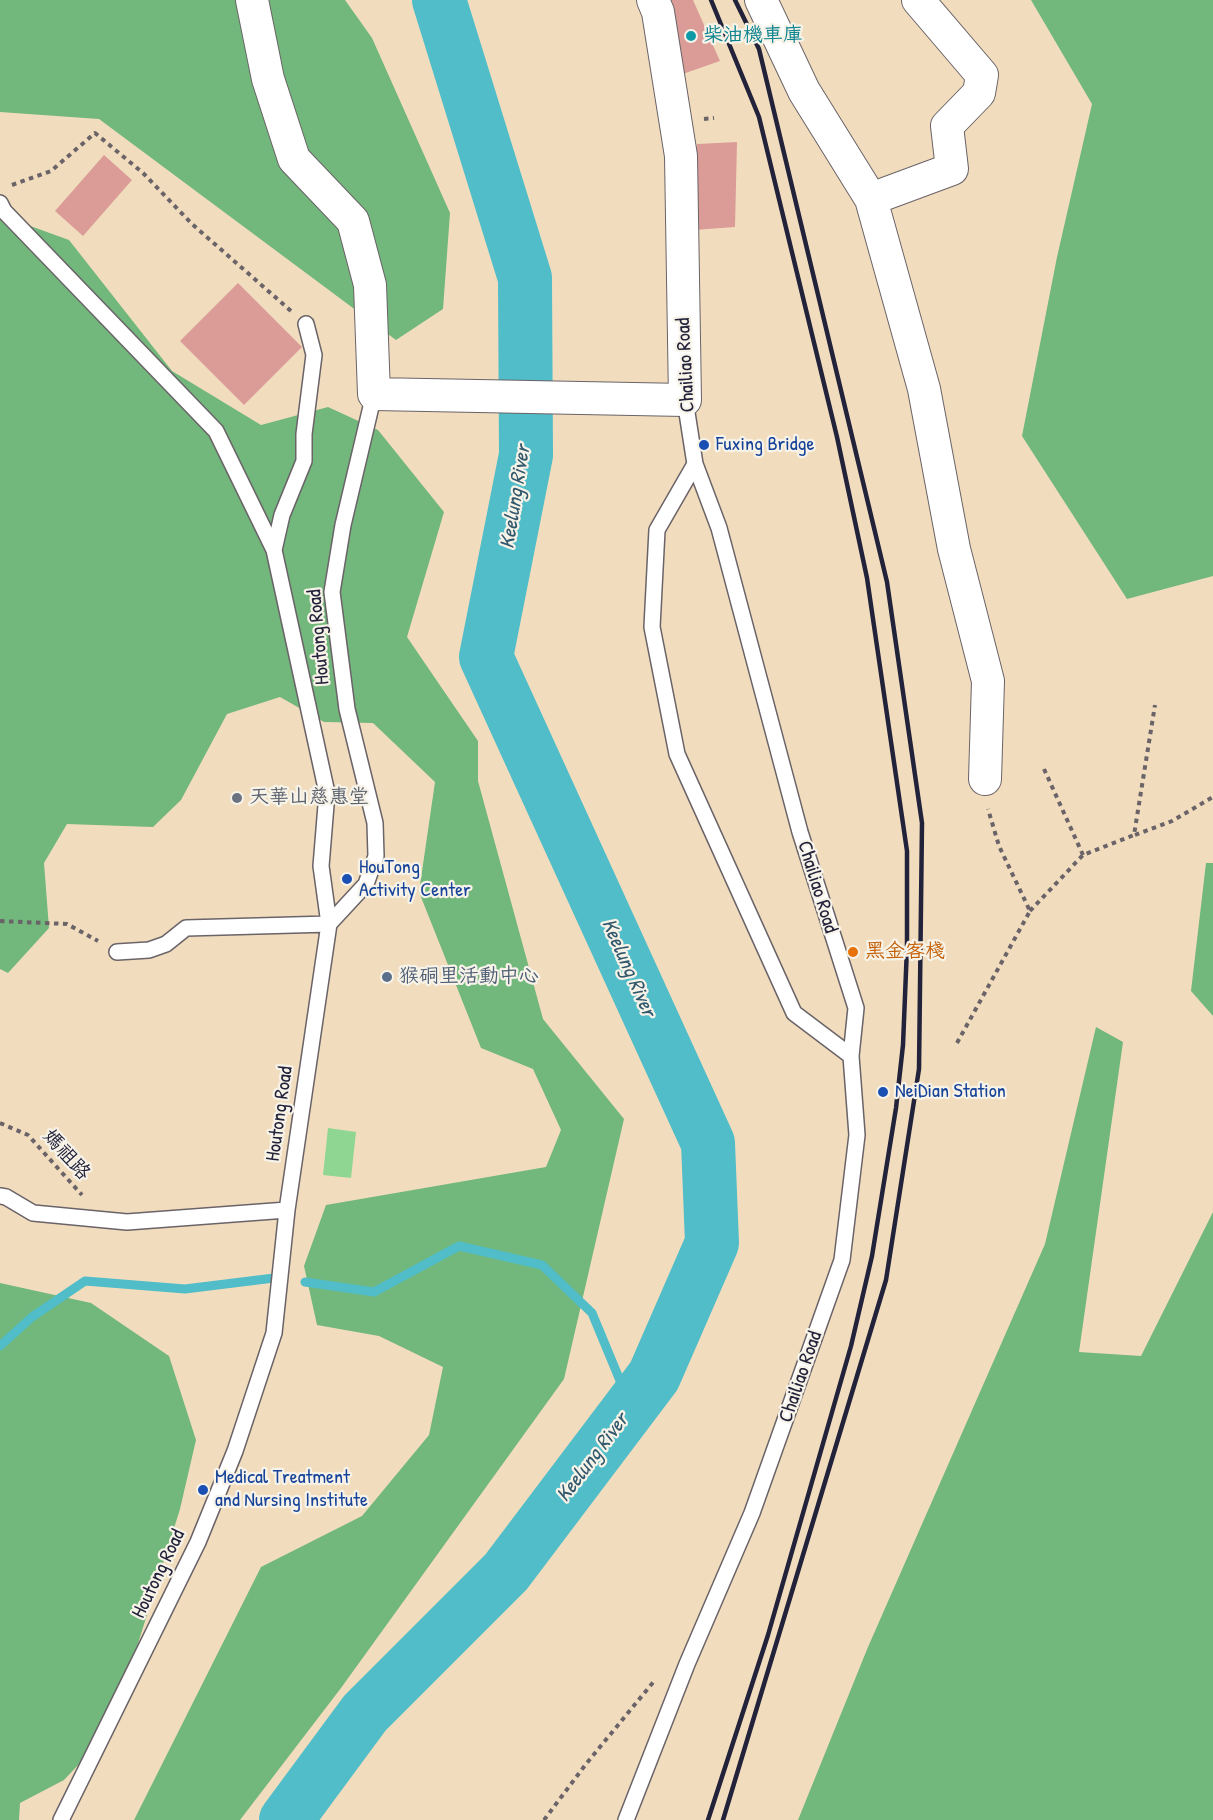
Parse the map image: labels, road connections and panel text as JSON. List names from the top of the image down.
{
  "streets": {
    "street": ["Chailiao Road"],
    "lane": ["Houtong Road"],
    "path": ["媽祖路"]
  },
  "water": ["Keelung River"],
  "places": [
    "柴油機車庫",
    "Fuxing Bridge",
    "天華山慈惠堂",
    "HouTong Activity Center",
    "黑金客棧",
    "猴硐里活動中心",
    "NeiDian Station",
    "Medical Treatment and Nursing Institute"
  ]
}
